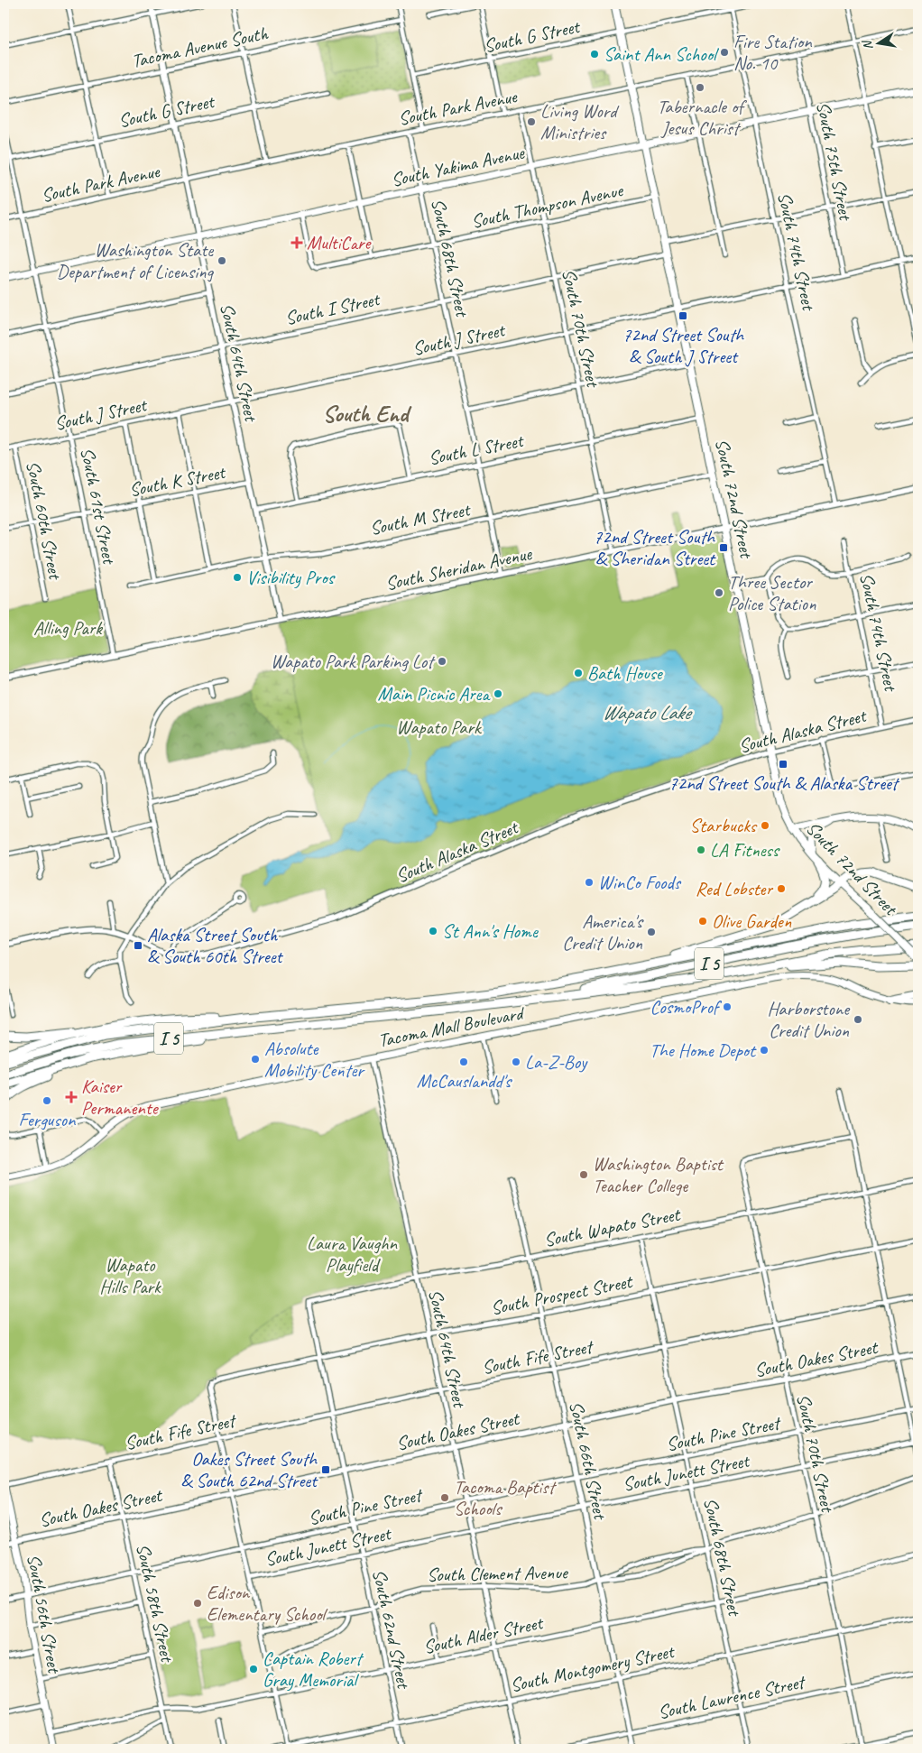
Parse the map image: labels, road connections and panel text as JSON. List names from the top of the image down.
{
  "streets": {
    "highway": ["I 5"],
    "main road": [
      "South Yakima Avenue",
      "South 72nd Street",
      "Tacoma Mall Boulevard",
      "South 56th Street"
    ],
    "street": [
      "South G Street",
      "Tacoma Avenue South",
      "South Park Avenue",
      "South 75th Street",
      "South Thompson Avenue",
      "South 74th Street",
      "South 68th Street",
      "South I Street",
      "South 70th Street",
      "South J Street",
      "South 64th Street",
      "South L Street",
      "South K Street",
      "South 61st Street",
      "South M Street",
      "South 60th Street",
      "South Sheridan Avenue",
      "South Alaska Street",
      "South Wapato Street",
      "South Prospect Street",
      "South Fife Street",
      "South Oakes Street",
      "South Pine Street",
      "South 66th Street",
      "South Junett Street",
      "South Clement Avenue",
      "South 58th Street",
      "South 62nd Street",
      "South Alder Street",
      "South Montgomery Street",
      "South Lawrence Street"
    ]
  },
  "crossings": [
    ["South G Street", "South 74th Street"],
    ["South G Street", "South 64th Street"],
    ["South G Street", "South 72nd Street"],
    ["South G Street", "South 61st Street"],
    ["Tacoma Avenue South", "South 64th Street"],
    ["South Park Avenue", "South 75th Street"],
    ["South Park Avenue", "South 74th Street"],
    ["South Park Avenue", "South 68th Street"],
    ["South Park Avenue", "South 70th Street"],
    ["South Park Avenue", "South 64th Street"],
    ["South Park Avenue", "South 72nd Street"],
    ["South Park Avenue", "South 61st Street"],
    ["South 75th Street", "South Yakima Avenue"],
    ["South 75th Street", "South J Street"],
    ["South Yakima Avenue", "South Thompson Avenue"],
    ["South Yakima Avenue", "South 74th Street"],
    ["South Yakima Avenue", "South 68th Street"],
    ["South Yakima Avenue", "South 70th Street"],
    ["South Yakima Avenue", "South 64th Street"],
    ["South Yakima Avenue", "South 72nd Street"],
    ["South Yakima Avenue", "South 61st Street"],
    ["South Thompson Avenue", "South 68th Street"],
    ["South Thompson Avenue", "South 70th Street"],
    ["South Thompson Avenue", "South 72nd Street"],
    ["South 74th Street", "South J Street"],
    ["South 74th Street", "South Sheridan Avenue"],
    ["South 74th Street", "South Alaska Street"],
    ["South 68th Street", "South I Street"],
    ["South 68th Street", "South J Street"],
    ["South 68th Street", "South L Street"],
    ["South 68th Street", "South M Street"],
    ["South 68th Street", "South Sheridan Avenue"],
    ["South 68th Street", "South Wapato Street"],
    ["South 68th Street", "South Prospect Street"],
    ["South 68th Street", "South Fife Street"],
    ["South 68th Street", "South Oakes Street"],
    ["South 68th Street", "South Pine Street"],
    ["South 68th Street", "South Junett Street"],
    ["South 68th Street", "South Clement Avenue"],
    ["South 68th Street", "South Alder Street"],
    ["South 68th Street", "South Montgomery Street"],
    ["South 68th Street", "South Lawrence Street"],
    ["South I Street", "South 70th Street"],
    ["South I Street", "South 64th Street"],
    ["South I Street", "South 72nd Street"],
    ["South I Street", "South 61st Street"],
    ["South 70th Street", "South J Street"],
    ["South 70th Street", "South L Street"],
    ["South 70th Street", "South M Street"],
    ["South 70th Street", "South Sheridan Avenue"],
    ["South 70th Street", "South Wapato Street"],
    ["South 70th Street", "South Prospect Street"],
    ["South 70th Street", "South Fife Street"],
    ["South 70th Street", "South Oakes Street"],
    ["South 70th Street", "South Pine Street"],
    ["South 70th Street", "South Junett Street"],
    ["South 70th Street", "South Alder Street"],
    ["South 70th Street", "South Montgomery Street"],
    ["South 70th Street", "South Lawrence Street"],
    ["South J Street", "South 64th Street"],
    ["South J Street", "South 72nd Street"],
    ["South J Street", "South 61st Street"],
    ["South J Street", "South 60th Street"],
    ["South 64th Street", "South L Street"],
    ["South 64th Street", "South K Street"],
    ["South 64th Street", "South M Street"],
    ["South 64th Street", "South Sheridan Avenue"],
    ["South 64th Street", "Tacoma Mall Boulevard"],
    ["South 64th Street", "South Wapato Street"],
    ["South 64th Street", "South Prospect Street"],
    ["South 64th Street", "South Fife Street"],
    ["South 64th Street", "South Oakes Street"],
    ["South 64th Street", "South Pine Street"],
    ["South 64th Street", "South Junett Street"],
    ["South 64th Street", "South Clement Avenue"],
    ["South 64th Street", "South Alder Street"],
    ["South 64th Street", "South Montgomery Street"],
    ["South L Street", "South 72nd Street"],
    ["South K Street", "South 61st Street"],
    ["South K Street", "South 60th Street"],
    ["South 72nd Street", "South M Street"],
    ["South 72nd Street", "South Sheridan Avenue"],
    ["South 72nd Street", "South Alaska Street"],
    ["South 61st Street", "South Sheridan Avenue"],
    ["South Wapato Street", "South 66th Street"],
    ["South Wapato Street", "South 62nd Street"],
    ["South Prospect Street", "South Fife Street"],
    ["South Prospect Street", "South 66th Street"],
    ["South Prospect Street", "South 62nd Street"],
    ["South Fife Street", "South 66th Street"],
    ["South Fife Street", "South 58th Street"],
    ["South Fife Street", "South 56th Street"],
    ["South Fife Street", "South 62nd Street"],
    ["South Oakes Street", "South 66th Street"],
    ["South Oakes Street", "South 58th Street"],
    ["South Oakes Street", "South 56th Street"],
    ["South Oakes Street", "South 62nd Street"],
    ["South Pine Street", "South 66th Street"],
    ["South Pine Street", "South 58th Street"],
    ["South Pine Street", "South 56th Street"],
    ["South Pine Street", "South 62nd Street"],
    ["South 66th Street", "South Junett Street"],
    ["South 66th Street", "South Clement Avenue"],
    ["South 66th Street", "South Alder Street"],
    ["South 66th Street", "South Montgomery Street"],
    ["South 66th Street", "South Lawrence Street"],
    ["South Junett Street", "South 62nd Street"],
    ["South Clement Avenue", "South 62nd Street"],
    ["South 58th Street", "South Alder Street"],
    ["South 56th Street", "South Alder Street"],
    ["South 62nd Street", "South Alder Street"],
    ["South 62nd Street", "South Montgomery Street"]
  ],
  "districts": ["South End"],
  "water": ["Wapato Lake"],
  "parks": [
    "Alling Park",
    "Wapato Park",
    "Laura Vaughn Playfield",
    "Wapato Hills Park"
  ],
  "places": {
    "other": [
      "Fire Station No. 10",
      "Saint Ann School",
      "Tabernacle of Jesus Christ",
      "Living Word Ministries",
      "Washington State Department of Licensing",
      "Visibility Pros",
      "Three Sector Police Station",
      "Wapato Park Parking Lot",
      "Bath House",
      "Main Picnic Area",
      "Starbucks",
      "LA Fitness",
      "WinCo Foods",
      "Red Lobster",
      "Olive Garden",
      "St Ann's Home",
      "America's Credit Union",
      "CosmoProf",
      "Harborstone Credit Union",
      "The Home Depot",
      "Absolute Mobility Center",
      "McCauslandd's",
      "La-Z-Boy",
      "Ferguson",
      "Washington Baptist Teacher College",
      "Tacoma Baptist Schools",
      "Edison Elementary School",
      "Captain Robert Gray Memorial"
    ],
    "health": ["MultiCare", "Kaiser Permanente"],
    "transit": [
      "72nd Street South & South J Street",
      "72nd Street South & Sheridan Street",
      "72nd Street South & Alaska Street",
      "Alaska Street South & South 60th Street",
      "Oakes Street South & South 62nd Street"
    ]
  },
  "north": "left"
}
